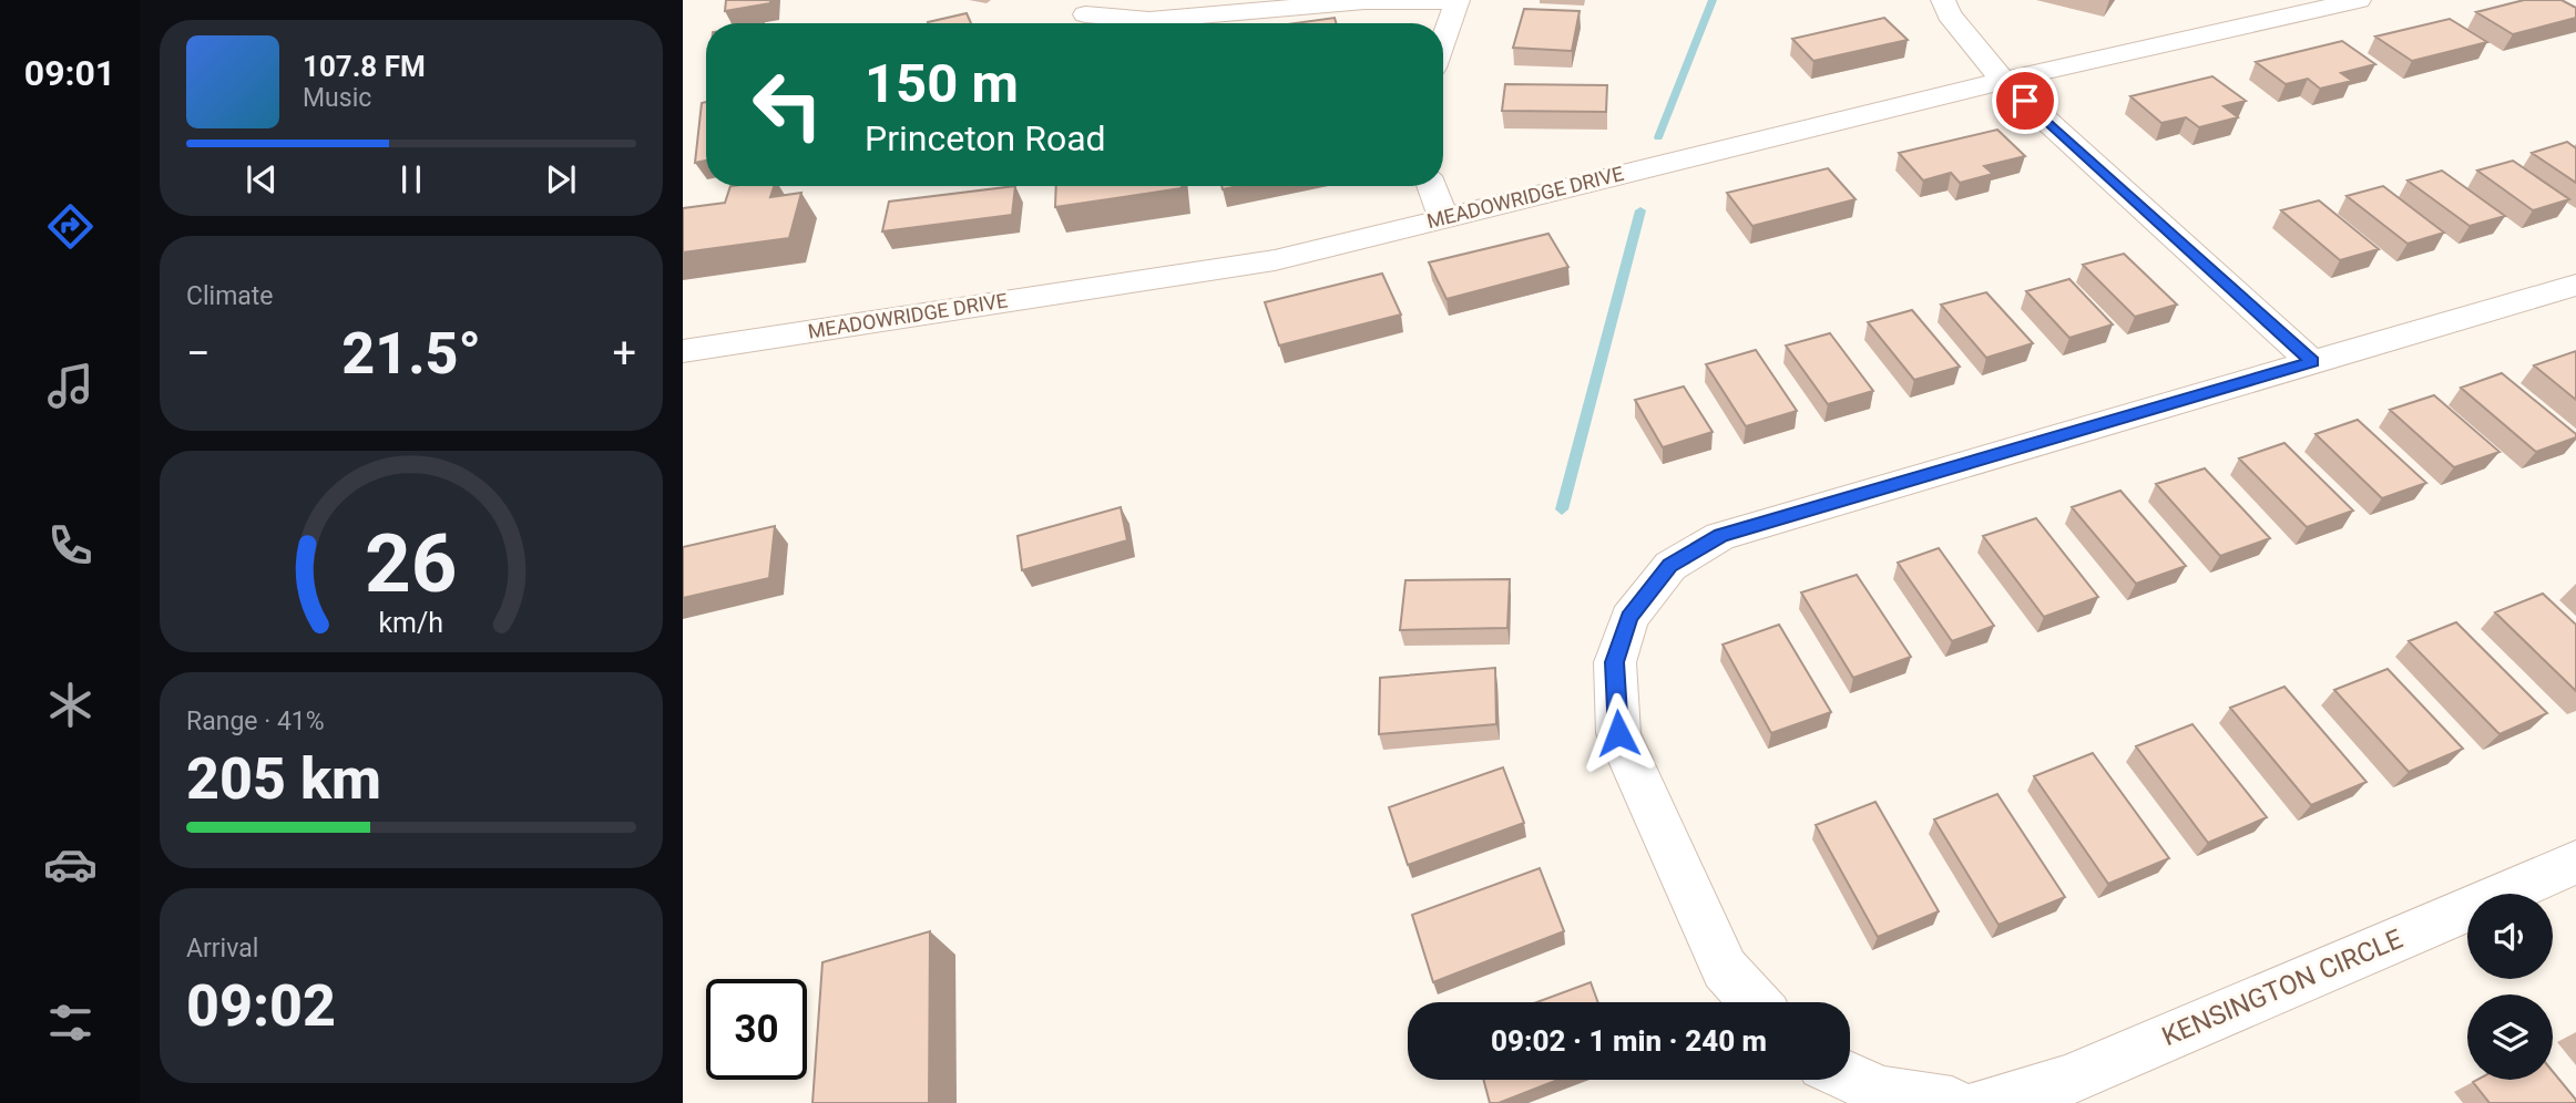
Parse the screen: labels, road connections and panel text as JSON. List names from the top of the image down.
{
  "streets": {
    "street": ["MEADOWRIDGE DRIVE", "KENSINGTON CIRCLE"]
  },
  "page": {
    "tabs": "09:01",
    "turn": ["150 m", "Princeton Road"],
    "song": ["107.8 FM", "Music"],
    "tile": [
      "Climate",
      ["Range · 41%", "205 km"],
      ["Arrival", "09:02"]
    ],
    "heat": ["−", "21.5°", "+"],
    "limit": "30",
    "trip": "09:02 · 1 min · 240 m",
    "gauge": ["26", "km/h"]
  }
}
